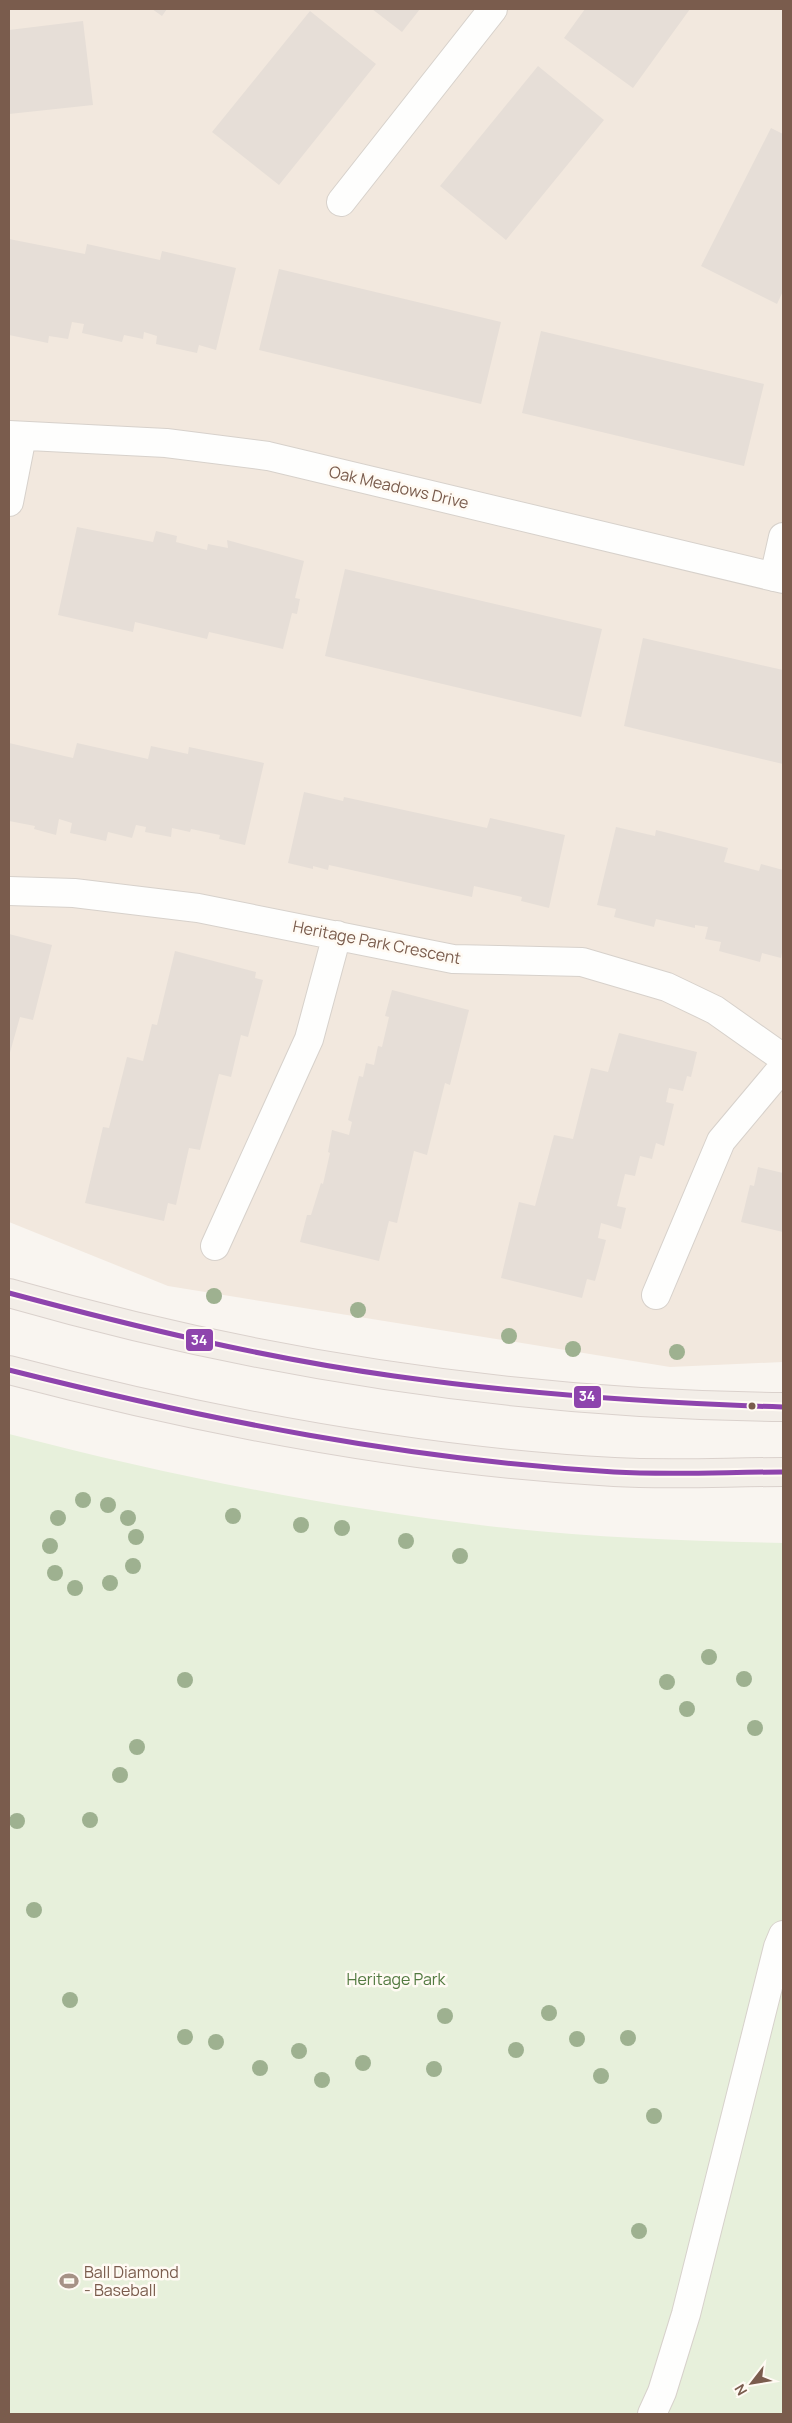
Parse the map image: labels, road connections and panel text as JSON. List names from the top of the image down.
{
  "streets": {
    "street": ["Oak Meadows Drive", "Heritage Park Crescent"]
  },
  "parks": ["Heritage Park"],
  "places": {
    "sports": ["Ball Diamond - Baseball"]
  },
  "lines": ["transit line 34"],
  "north": "bottom left"
}
